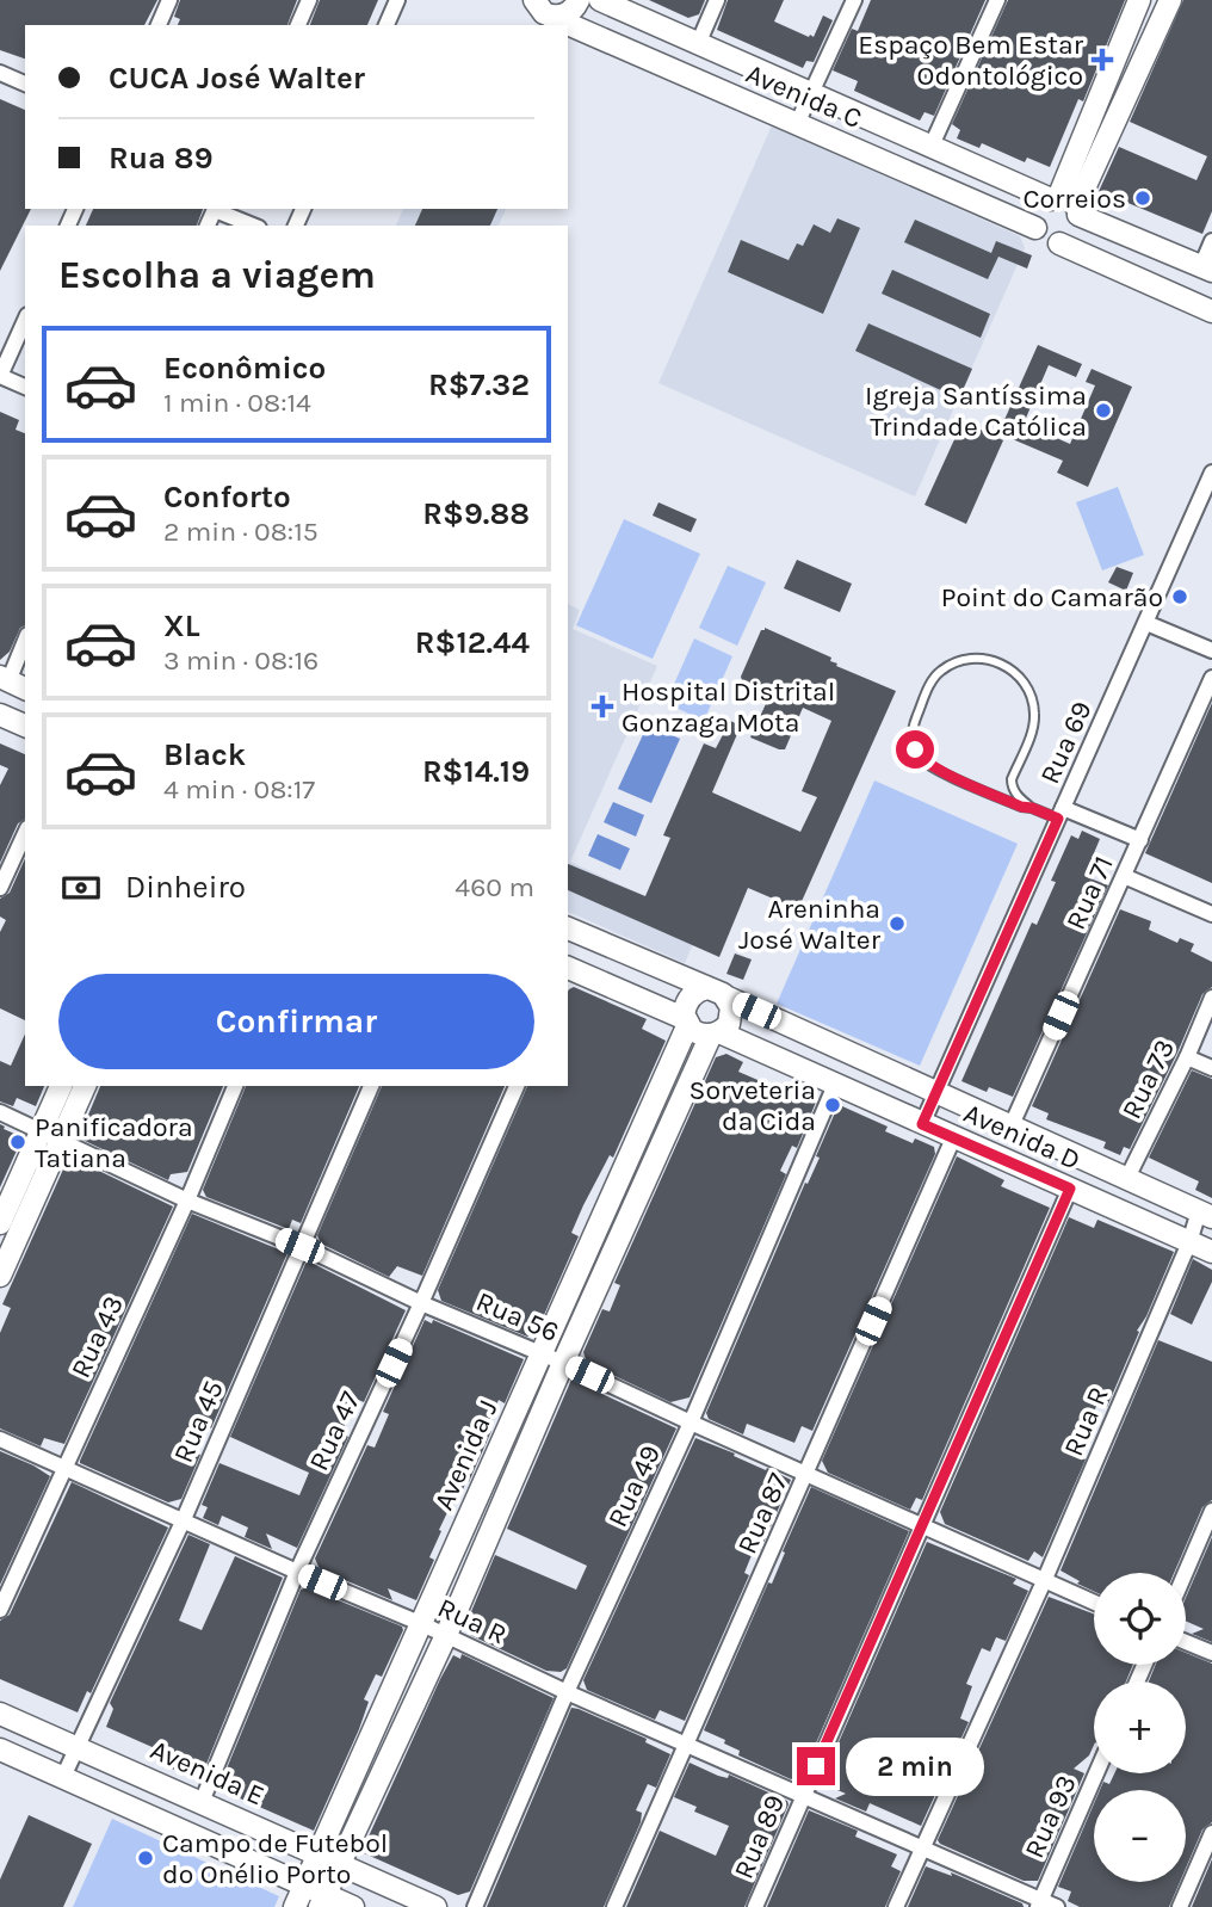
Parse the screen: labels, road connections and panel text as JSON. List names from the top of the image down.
{
  "streets": {
    "street": [
      "Avenida C",
      "Rua 69",
      "Rua 71",
      "Rua 73",
      "Avenida D",
      "Rua 56",
      "Rua 43",
      "Rua 45",
      "Rua R",
      "Rua 47",
      "Avenida J",
      "Rua 49",
      "Rua 87",
      "Avenida E",
      "Rua 93",
      "Rua 89"
    ]
  },
  "crossings": [
    ["Rua 69", "Avenida D"],
    ["Rua 71", "Avenida D"],
    ["Rua 73", "Avenida D"],
    ["Avenida D", "Rua R"],
    ["Avenida D", "Avenida J"],
    ["Avenida D", "Rua 49"],
    ["Avenida D", "Rua 87"],
    ["Avenida D", "Rua 89"],
    ["Rua 56", "Rua 43"],
    ["Rua 56", "Rua 45"],
    ["Rua 56", "Rua R"],
    ["Rua 56", "Rua 47"],
    ["Rua 56", "Avenida J"],
    ["Rua 56", "Rua 49"],
    ["Rua 56", "Rua 87"],
    ["Rua 56", "Rua 89"],
    ["Rua 43", "Rua R"],
    ["Rua 45", "Rua R"],
    ["Rua 45", "Avenida E"],
    ["Rua R", "Rua 47"],
    ["Rua R", "Avenida J"],
    ["Rua R", "Rua 49"],
    ["Rua R", "Rua 87"],
    ["Rua R", "Rua 93"],
    ["Rua R", "Rua 89"],
    ["Rua 47", "Avenida E"],
    ["Avenida J", "Avenida E"]
  ],
  "places": {
    "health": ["Espaço Bem Estar Odontológico", "Hospital Distrital Gonzaga Mota"],
    "other": [
      "Correios",
      "Igreja Santíssima Trindade Católica",
      "Point do Camarão",
      "Areninha José Walter",
      "Sorveteria da Cida",
      "Panificadora Tatiana",
      "Campo de Futebol do Onélio Porto"
    ]
  },
  "page": {
    "banner": ["CUCA José Walter", "Rua 89"],
    "heading": "Escolha a viagem",
    "list": [
      {
        "name": "Econômico",
        "note": "1 min · 08:14",
        "value": "R$7.32"
      },
      {
        "name": "Conforto",
        "note": "2 min · 08:15",
        "value": "R$9.88"
      },
      {
        "name": "XL",
        "note": "3 min · 08:16",
        "value": "R$12.44"
      },
      {
        "name": "Black",
        "note": "4 min · 08:17",
        "value": "R$14.19"
      }
    ],
    "pay": ["Dinheiro", "460 m"],
    "buttons": "Confirmar",
    "map_buttons": ["+", "−"],
    "bubble": "2 min"
  }
}
